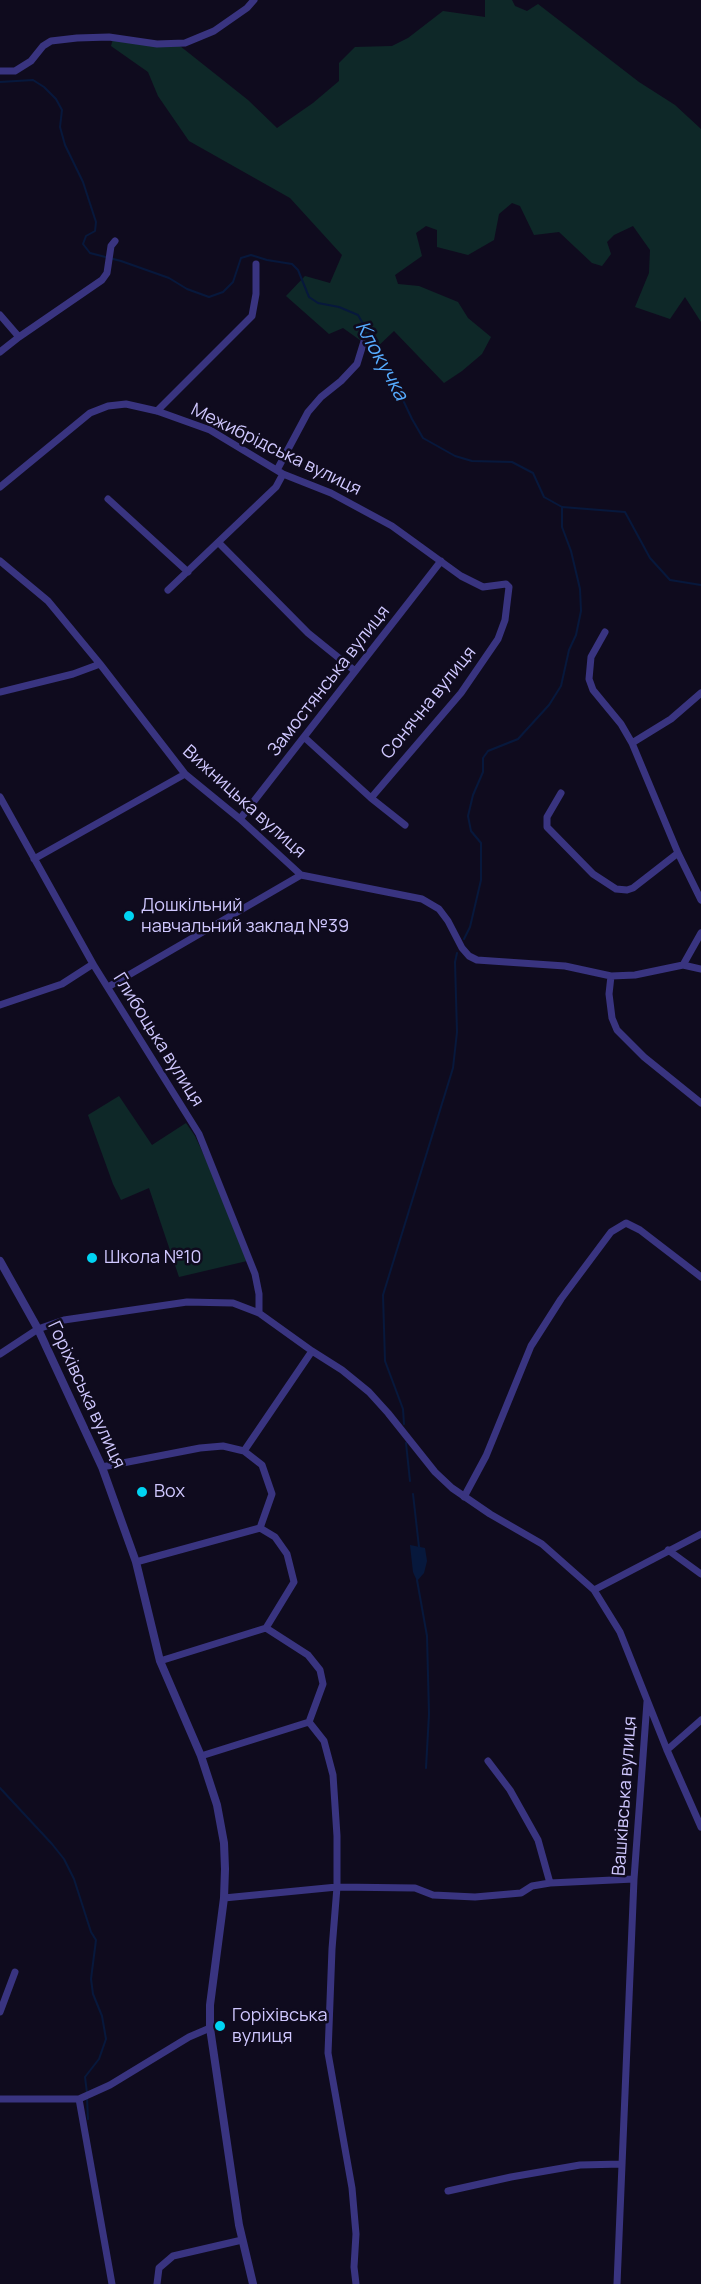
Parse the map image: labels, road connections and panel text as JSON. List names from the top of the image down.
{
  "streets": {
    "street": [
      "Межибрідська вулиця",
      "Замостянська вулиця",
      "Сонячна вулиця",
      "Вижницька вулиця",
      "Глибоцька вулиця",
      "Горіхівська вулиця",
      "Вашківська вулиця"
    ]
  },
  "crossings": [
    ["Межибрідська вулиця", "Замостянська вулиця"],
    ["Межибрідська вулиця", "Сонячна вулиця"],
    ["Замостянська вулиця", "Вижницька вулиця"],
    ["Глибоцька вулиця", "Вашківська вулиця"],
    ["Горіхівська вулиця", "Вашківська вулиця"]
  ],
  "water": ["Клокучка"],
  "places": [
    "Дошкільний навчальний заклад №39",
    "Школа №10",
    "Box",
    "Горіхівська вулиця"
  ]
}
